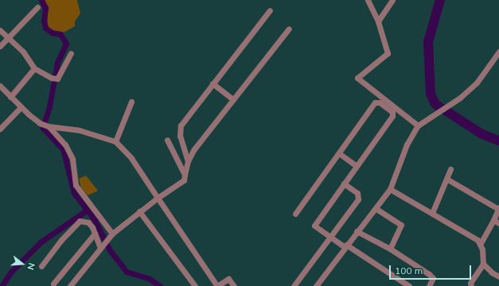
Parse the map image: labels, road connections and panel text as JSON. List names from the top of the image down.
{
  "scale_bar": "100 m",
  "north": "right"
}
